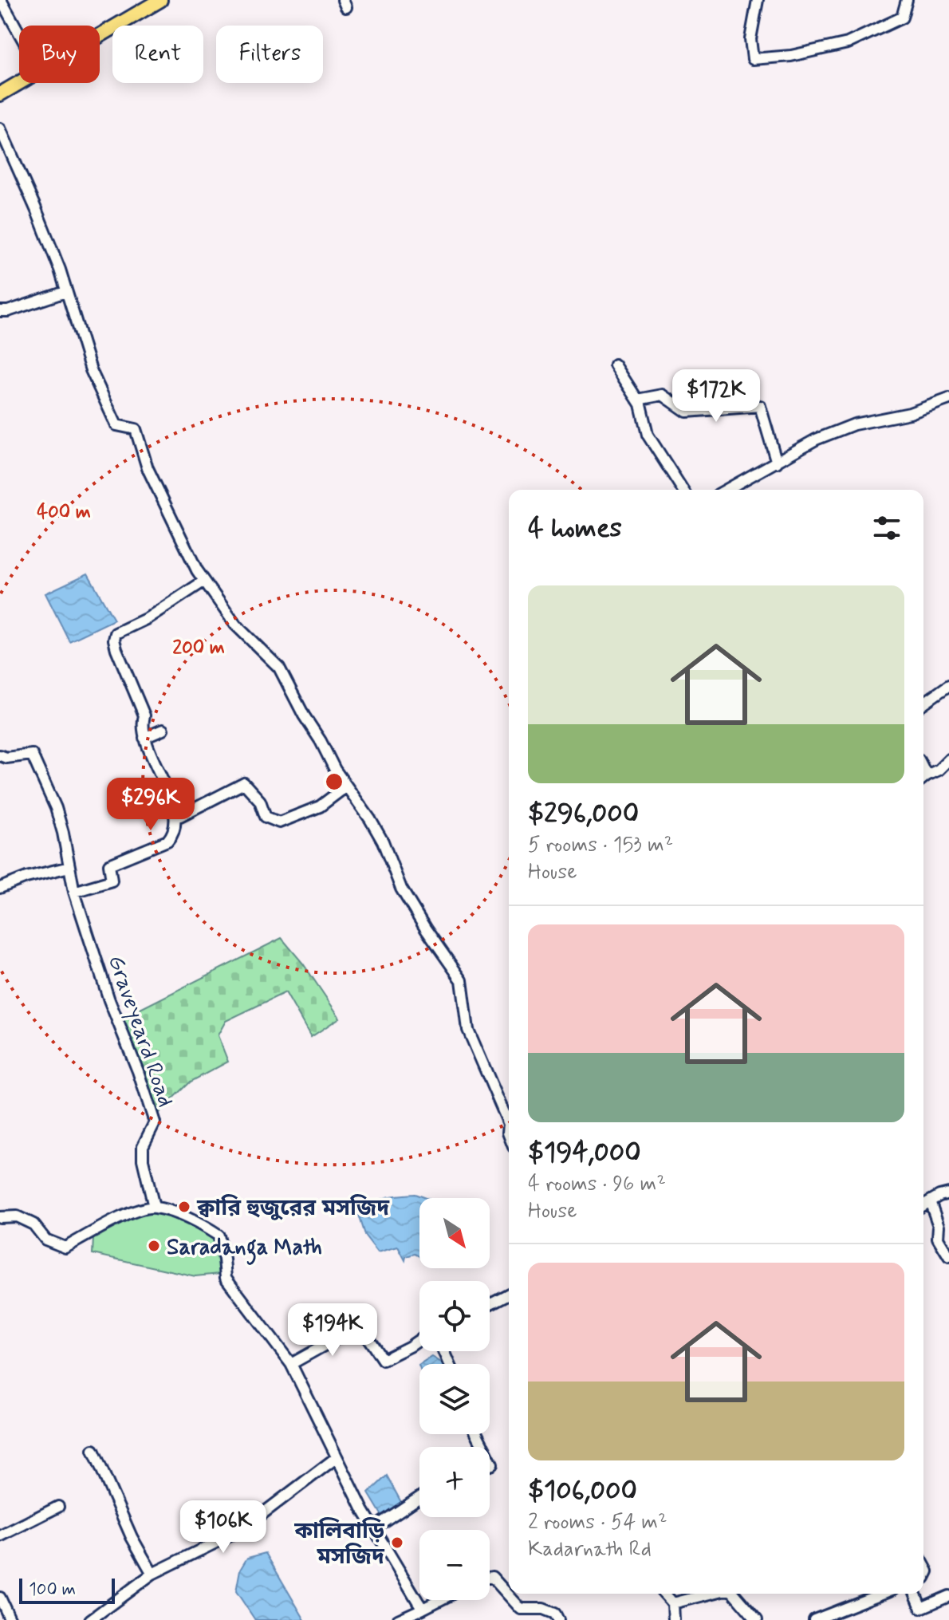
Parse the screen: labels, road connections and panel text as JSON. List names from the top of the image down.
{
  "streets": {
    "street": ["Graveyeard Road"]
  },
  "places": ["ক্বারি হুজুরের মসজিদ", "Saradanga Math", "কালিবাড়ি মসজিদ"],
  "scale_bar": "100 m",
  "north": "bottom right",
  "page": {
    "chip": ["Buy", "Rent", "Filters"],
    "price": [
      "$172K",
      "$296K",
      "$194K",
      "$106K"
    ],
    "heading": "4 homes",
    "list": [
      {
        "name": "$296,000",
        "note": "5 rooms · 153 m² · House"
      },
      {
        "name": "$194,000",
        "note": "4 rooms · 96 m² · House"
      },
      {
        "name": "$106,000",
        "note": "2 rooms · 54 m² · Kadarnath Rd"
      }
    ],
    "map_buttons": ["+", "−"],
    "scale": "100 m"
  },
  "rings": ["400 m", "200 m"]
}
